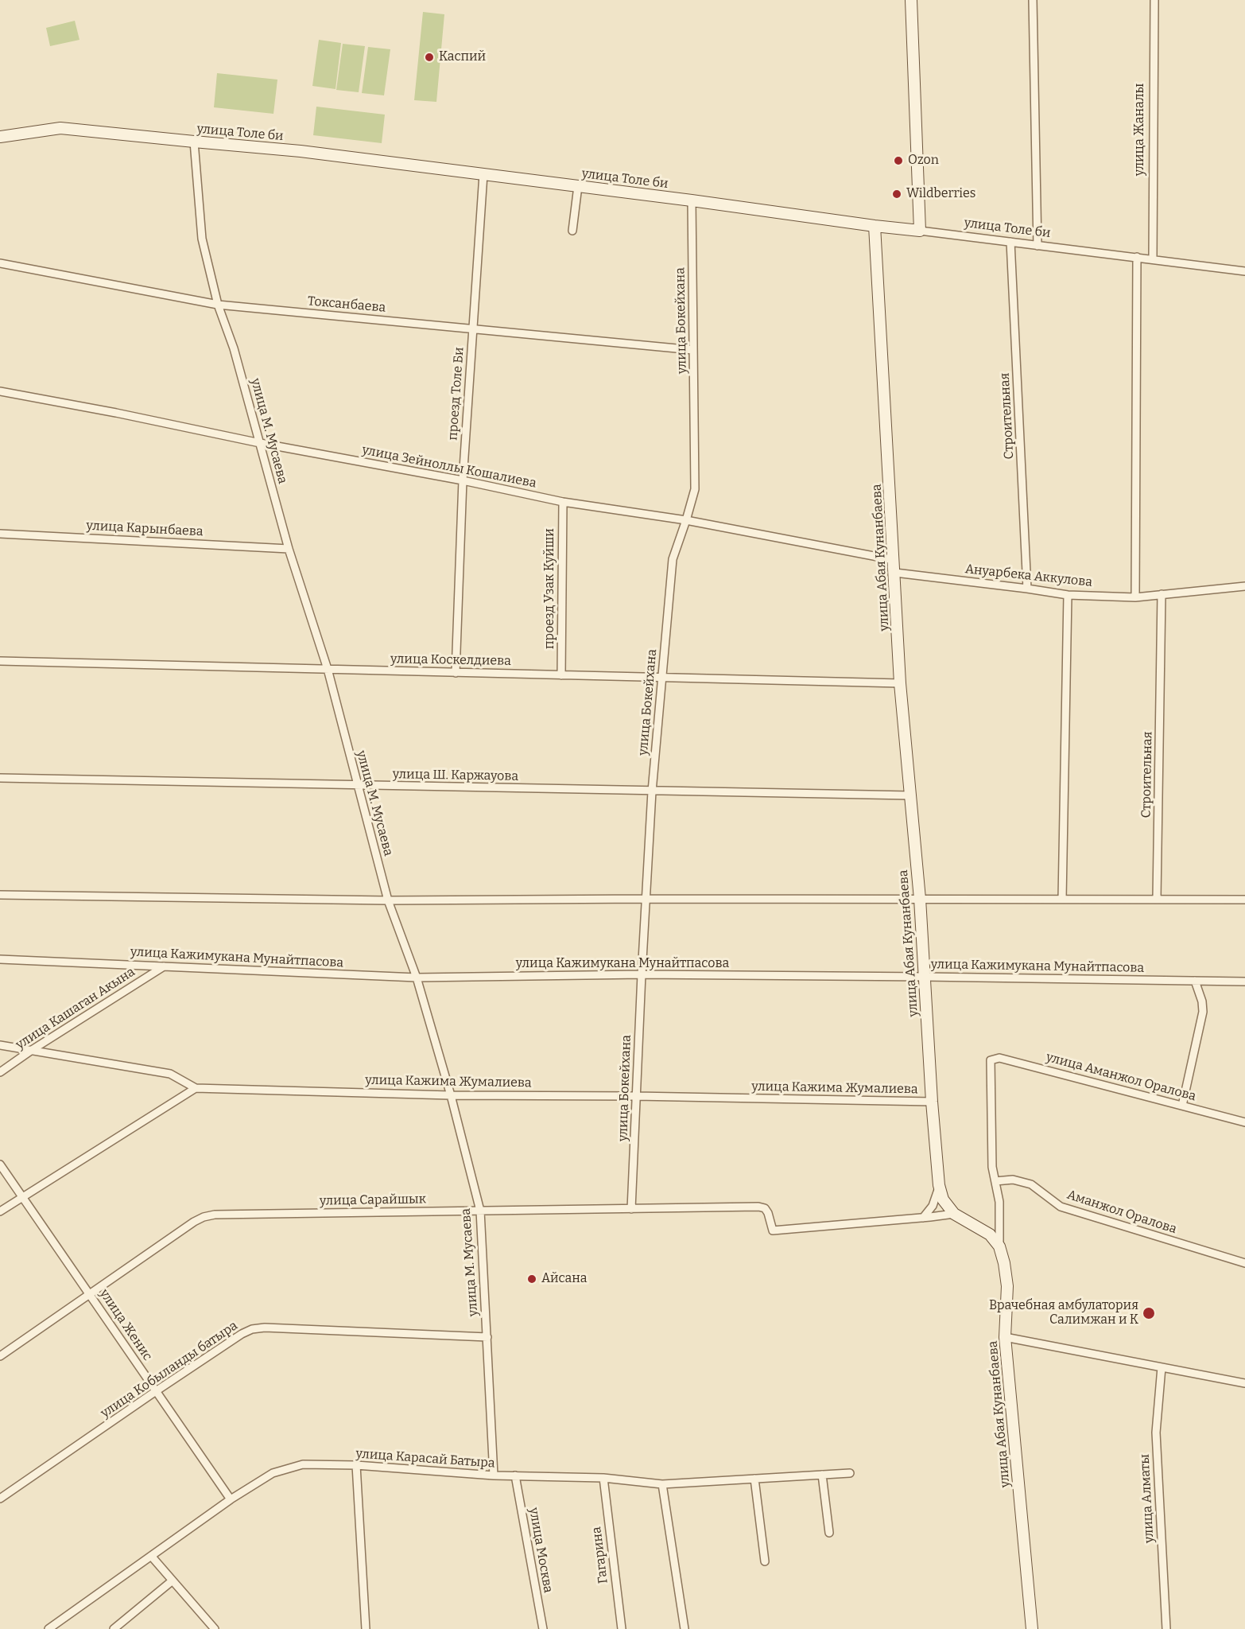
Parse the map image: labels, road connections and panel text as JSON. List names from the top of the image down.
{
  "streets": {
    "street": [
      "улица Жаналы",
      "улица Толе би",
      "Токсанбаева",
      "улица Бокейхана",
      "проезд Толе Би",
      "Строительная",
      "улица М. Мусаева",
      "улица Зейноллы Кошалиева",
      "улица Карынбаева",
      "улица Абая Кунанбаева",
      "Ануарбека Аккулова",
      "проезд Узак Куйши",
      "улица Коскелдиева",
      "улица Ш. Каржауова",
      "улица Кажимукана Мунайтпасова",
      "улица Кашаган Акына",
      "улица Аманжол Оралова",
      "улица Кажима Жумалиева",
      "улица Сарайшык",
      "Аманжол Оралова",
      "улица Женис",
      "улица Кобыланды батыра",
      "улица Карасай Батыра",
      "улица Алматы",
      "улица Москва",
      "Гагарина"
    ]
  },
  "crossings": [
    ["улица Жаналы", "улица Толе би"],
    ["улица Толе би", "улица Бокейхана"],
    ["улица Толе би", "проезд Толе Би"],
    ["улица Толе би", "Строительная"],
    ["улица Толе би", "улица М. Мусаева"],
    ["улица Толе би", "улица Абая Кунанбаева"],
    ["Токсанбаева", "улица Бокейхана"],
    ["Токсанбаева", "проезд Толе Би"],
    ["Токсанбаева", "улица М. Мусаева"],
    ["улица Бокейхана", "улица Зейноллы Кошалиева"],
    ["улица Бокейхана", "улица Коскелдиева"],
    ["улица Бокейхана", "улица Ш. Каржауова"],
    ["улица Бокейхана", "улица Кажимукана Мунайтпасова"],
    ["улица Бокейхана", "улица Кажима Жумалиева"],
    ["улица Бокейхана", "улица Сарайшык"],
    ["проезд Толе Би", "улица Зейноллы Кошалиева"],
    ["проезд Толе Би", "улица Коскелдиева"],
    ["Строительная", "Ануарбека Аккулова"],
    ["улица М. Мусаева", "улица Зейноллы Кошалиева"],
    ["улица М. Мусаева", "улица Карынбаева"],
    ["улица М. Мусаева", "улица Коскелдиева"],
    ["улица М. Мусаева", "улица Ш. Каржауова"],
    ["улица М. Мусаева", "улица Кажимукана Мунайтпасова"],
    ["улица М. Мусаева", "улица Кажима Жумалиева"],
    ["улица М. Мусаева", "улица Сарайшык"],
    ["улица М. Мусаева", "улица Кобыланды батыра"],
    ["улица М. Мусаева", "улица Карасай Батыра"],
    ["улица Зейноллы Кошалиева", "улица Абая Кунанбаева"],
    ["улица Зейноллы Кошалиева", "проезд Узак Куйши"],
    ["улица Абая Кунанбаева", "Ануарбека Аккулова"],
    ["улица Абая Кунанбаева", "улица Коскелдиева"],
    ["улица Абая Кунанбаева", "улица Ш. Каржауова"],
    ["улица Абая Кунанбаева", "улица Кажимукана Мунайтпасова"],
    ["улица Абая Кунанбаева", "улица Кажима Жумалиева"],
    ["проезд Узак Куйши", "улица Коскелдиева"],
    ["улица Кажимукана Мунайтпасова", "улица Кашаган Акына"],
    ["улица Аманжол Оралова", "Аманжол Оралова"],
    ["улица Сарайшык", "улица Женис"],
    ["улица Женис", "улица Кобыланды батыра"],
    ["улица Женис", "улица Карасай Батыра"],
    ["улица Карасай Батыра", "улица Москва"],
    ["улица Карасай Батыра", "Гагарина"]
  ],
  "places": [
    "Каспий",
    "Ozon",
    "Wildberries",
    "Айсана",
    "Врачебная амбулатория Салимжан и К"
  ]
}
